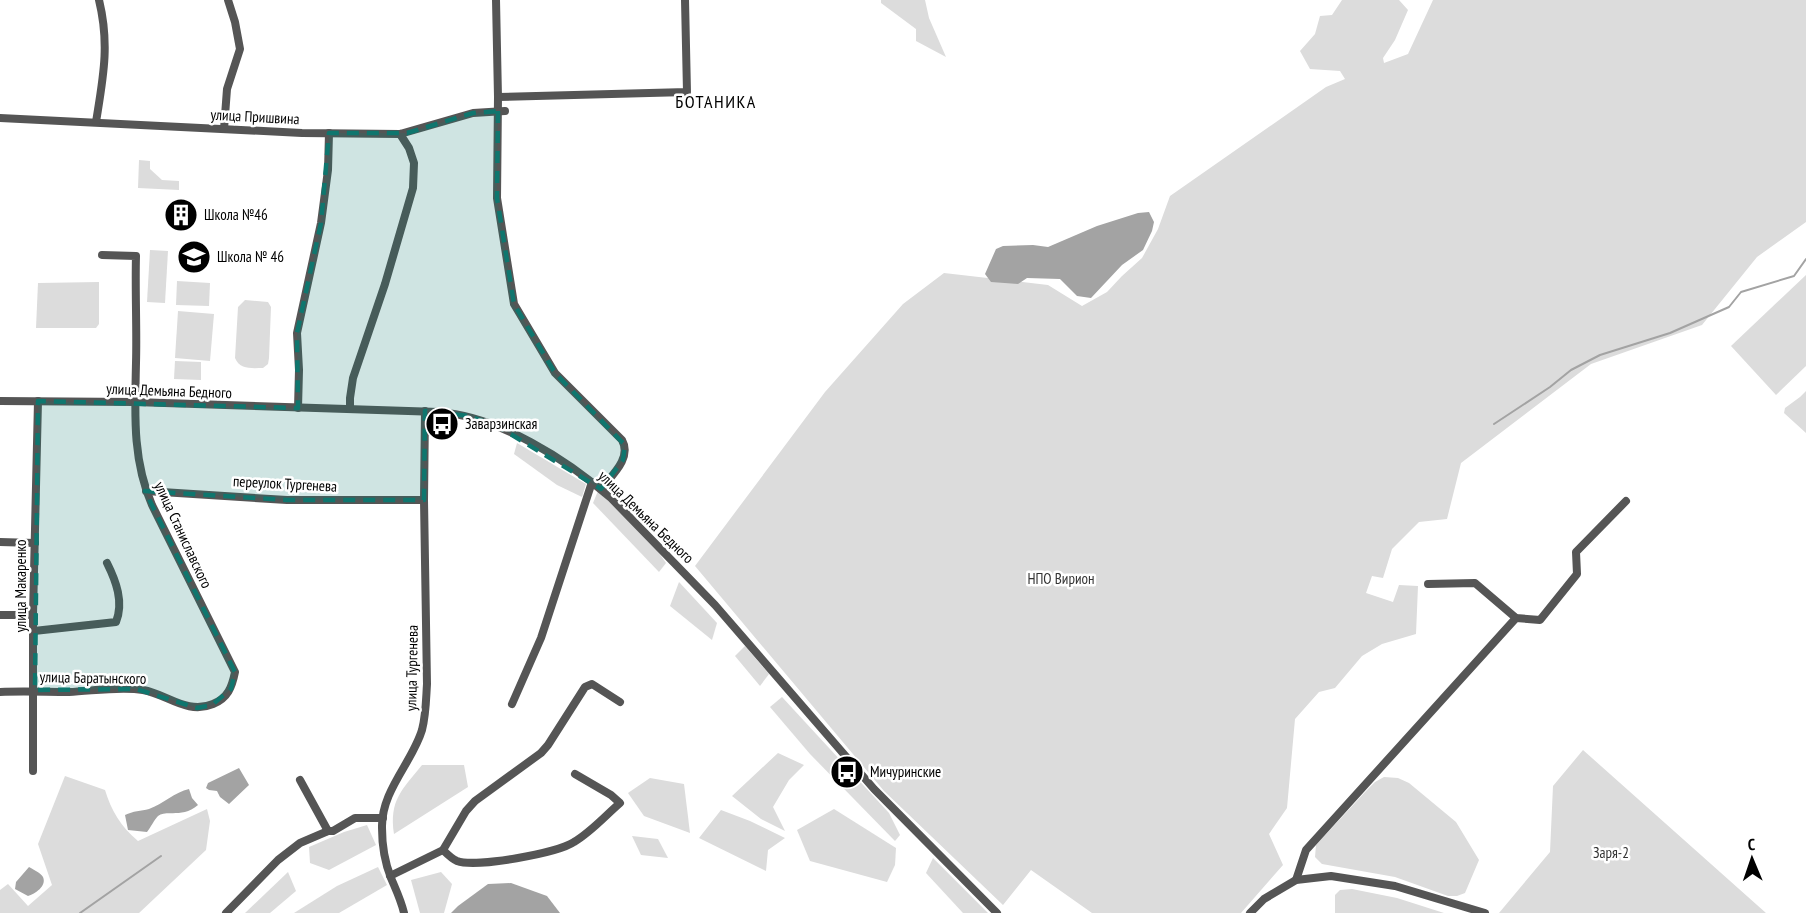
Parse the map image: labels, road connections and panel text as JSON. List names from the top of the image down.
{
  "streets": {
    "street": [
      "улица Пришвина",
      "улица Демьяна Бедного",
      "переулок Тургенева",
      "улица Станиславского",
      "улица Макаренко",
      "улица Тургенева",
      "улица Баратынского"
    ]
  },
  "crossings": [
    ["улица Демьяна Бедного", "улица Станиславского"],
    ["улица Демьяна Бедного", "улица Макаренко"],
    ["улица Демьяна Бедного", "улица Тургенева"],
    ["переулок Тургенева", "улица Станиславского"],
    ["переулок Тургенева", "улица Тургенева"],
    ["улица Станиславского", "улица Баратынского"],
    ["улица Макаренко", "улица Баратынского"]
  ],
  "districts": ["БОТАНИКА"],
  "parks": ["НПО Вирион", "Заря-2"],
  "places": {
    "building": ["Школа №46"],
    "school or university": ["Школа № 46"],
    "bus stop": ["Заварзинская", "Мичуринские"]
  },
  "north": "top"
}
